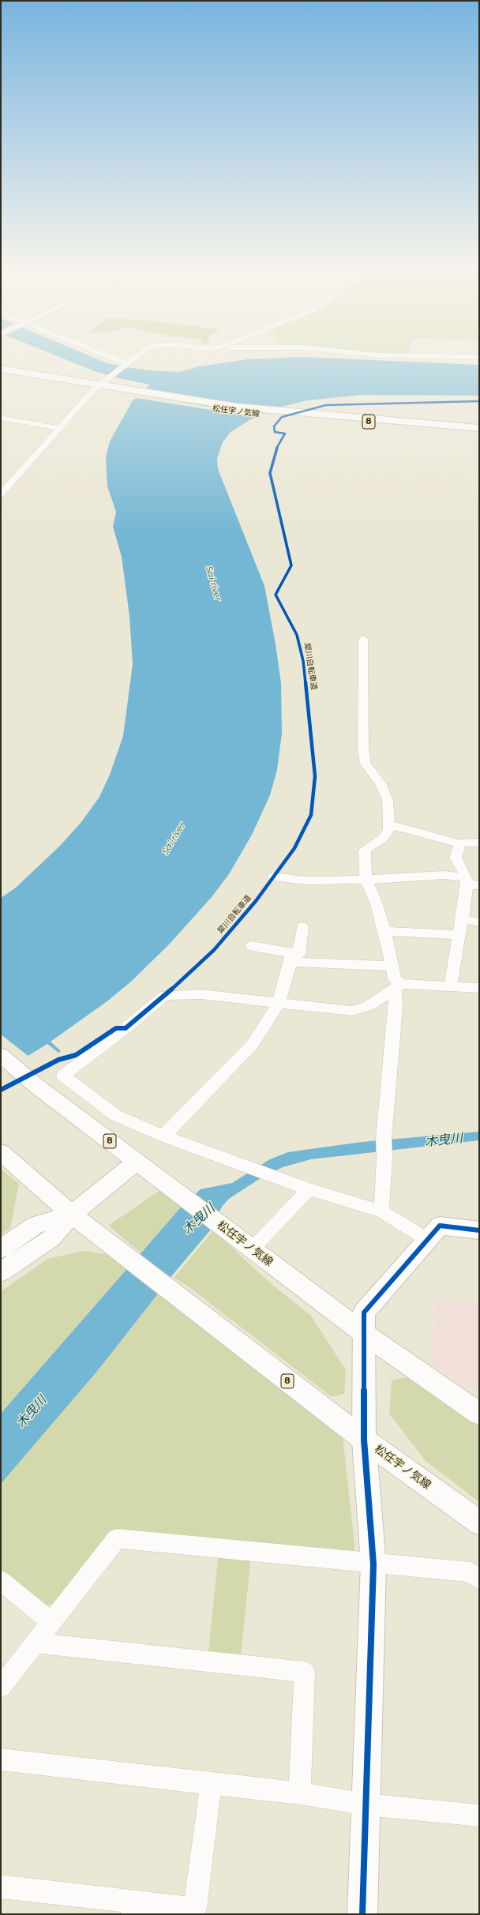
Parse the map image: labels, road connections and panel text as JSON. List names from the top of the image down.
{
  "streets": {
    "main road": ["松任宇ノ気線", "8"],
    "cycle path": ["犀川自転車道"]
  },
  "crossings": [
    ["松任宇ノ気線", "8"]
  ],
  "water": ["Sai-river", "木曳川"]
}
